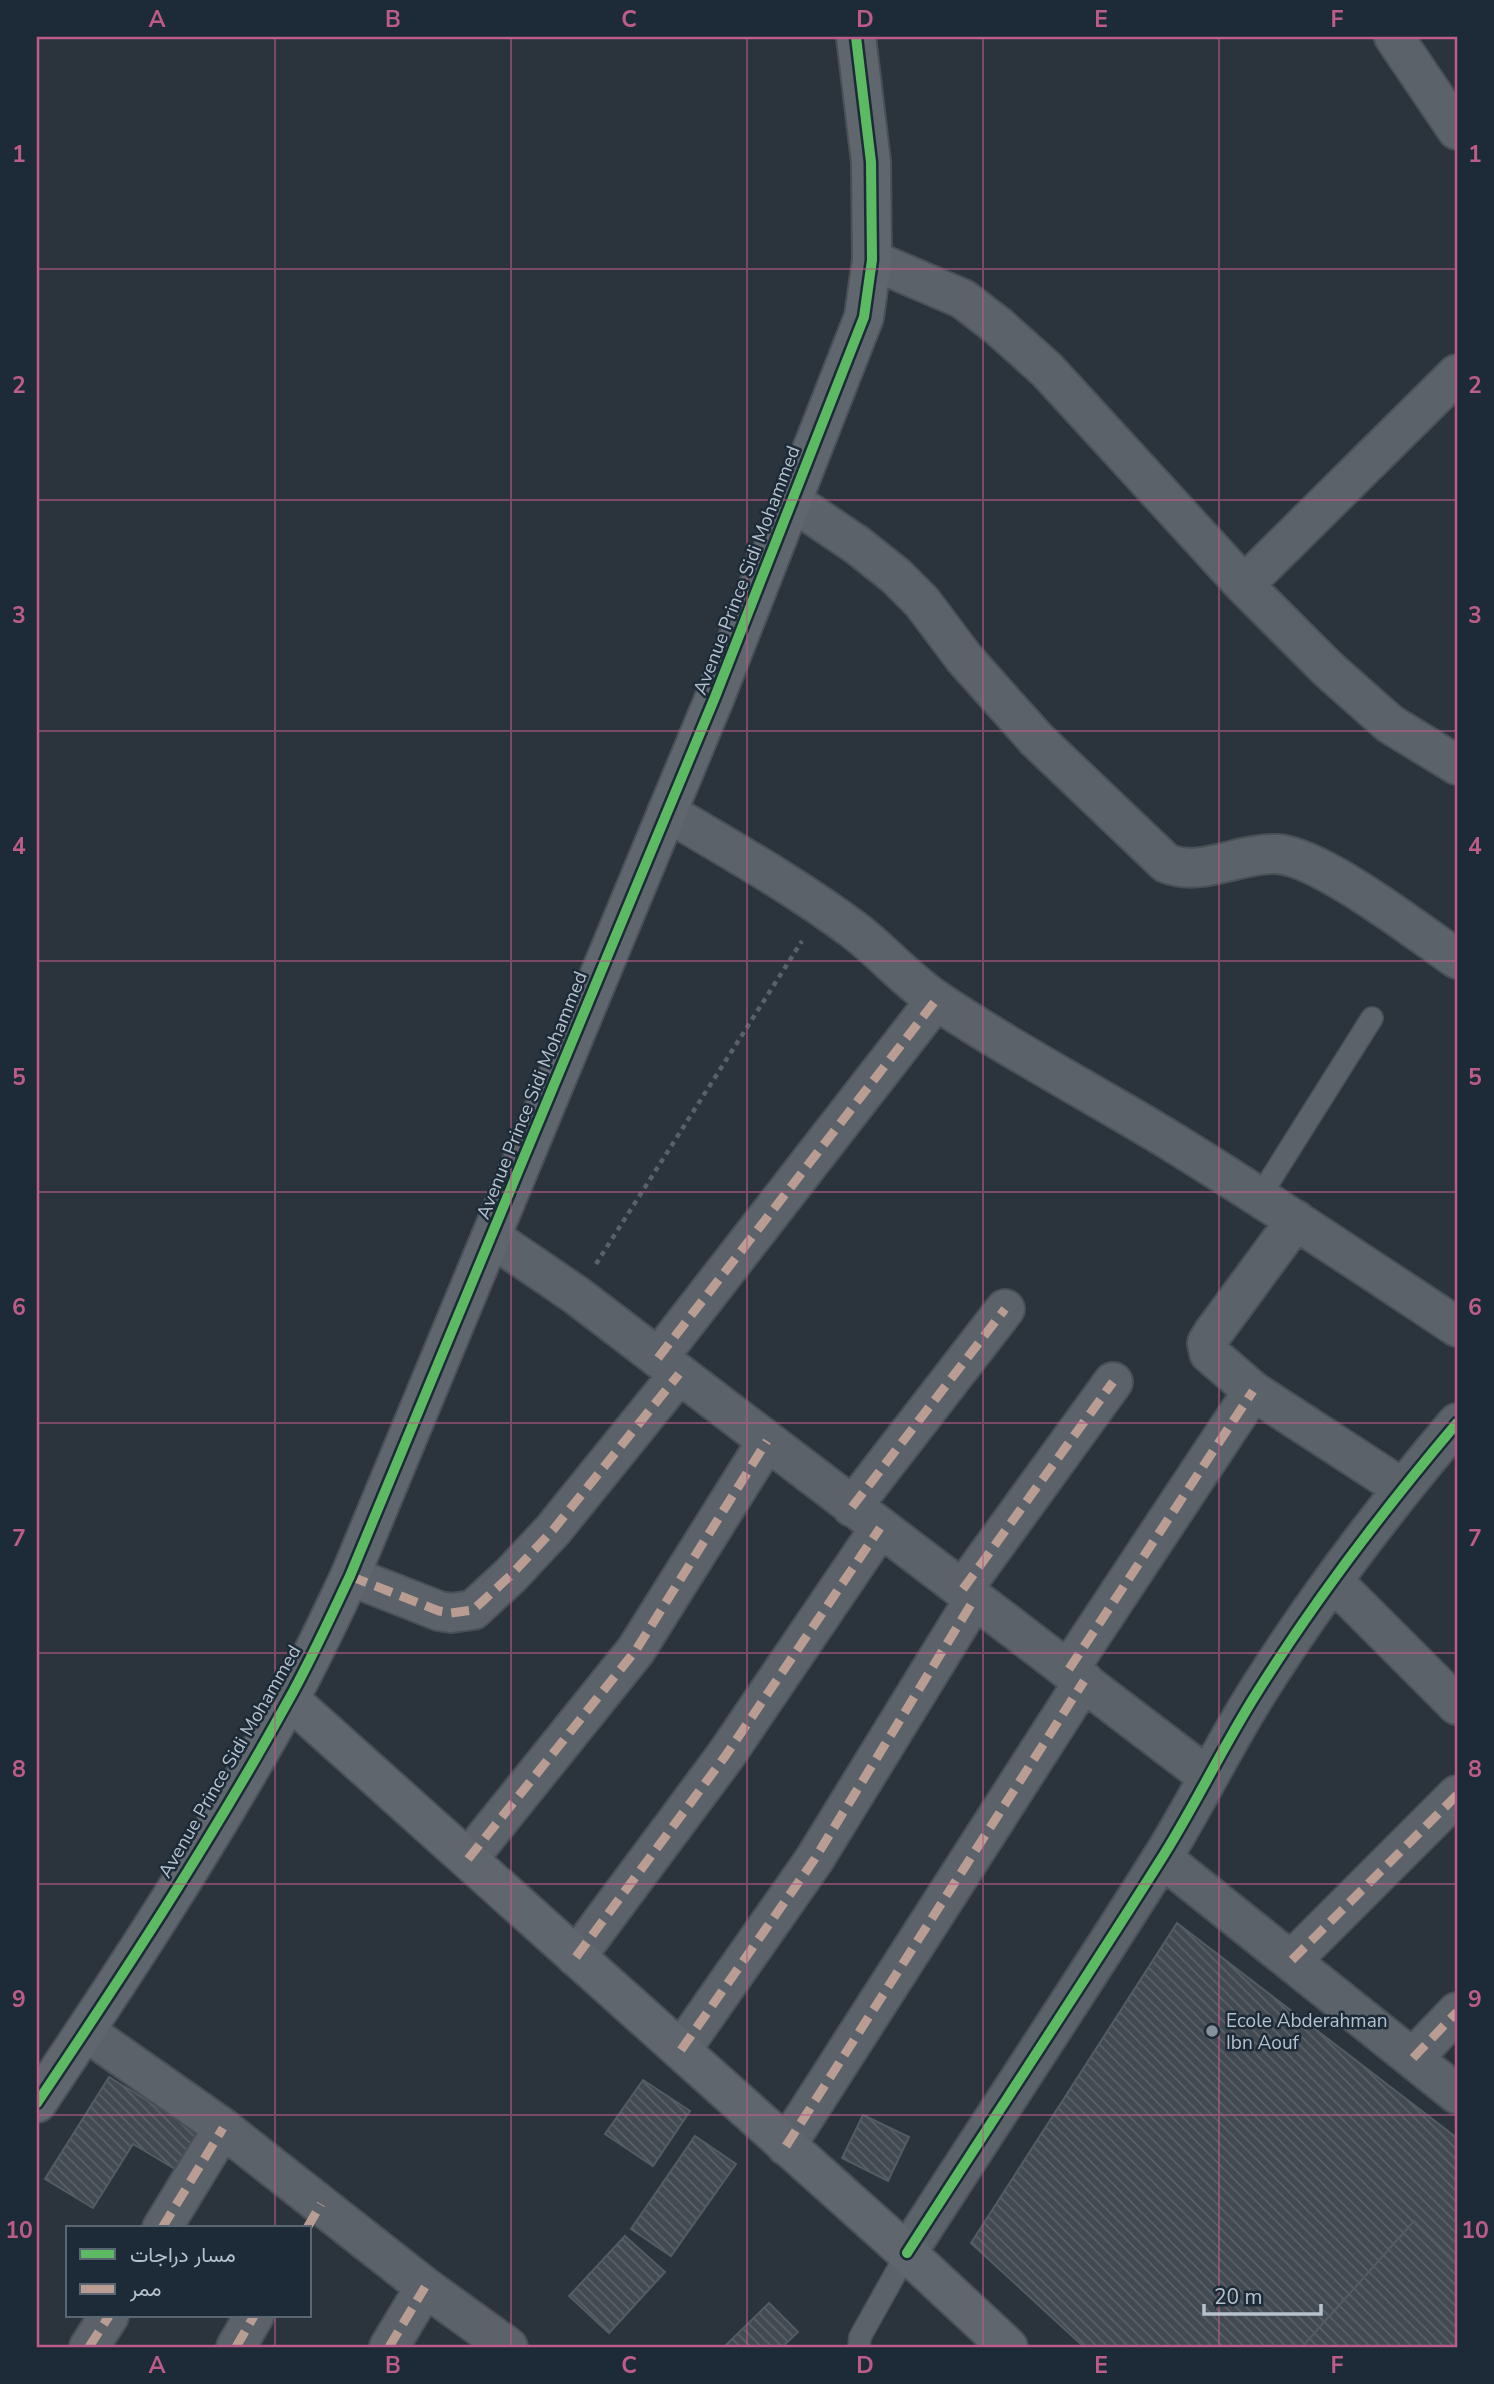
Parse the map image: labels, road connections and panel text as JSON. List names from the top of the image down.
{
  "streets": {
    "street": ["Avenue Prince Sidi Mohammed"]
  },
  "places": ["Ecole Abderahman Ibn Aouf"],
  "legend": ["مسار دراجات", "ممر"],
  "scale_bar": "20 m",
  "grid": {
    "columns": [
      "A",
      "B",
      "C",
      "D",
      "E",
      "F"
    ],
    "rows": [
      "1",
      "2",
      "3",
      "4",
      "5",
      "6",
      "7",
      "8",
      "9",
      "10"
    ]
  }
}
